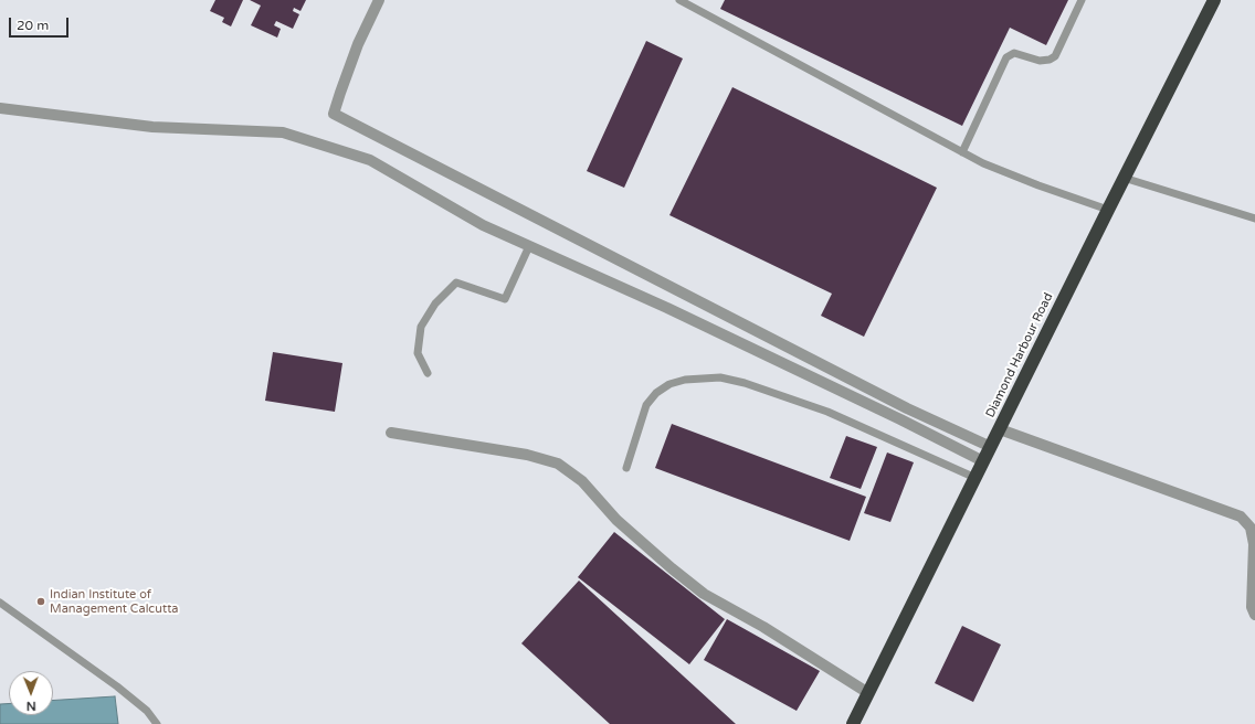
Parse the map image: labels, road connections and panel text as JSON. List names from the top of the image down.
{
  "streets": {
    "highway": ["Diamond Harbour Road"]
  },
  "places": ["Indian Institute of Management Calcutta"],
  "scale_bar": "20 m",
  "north": "bottom"
}
